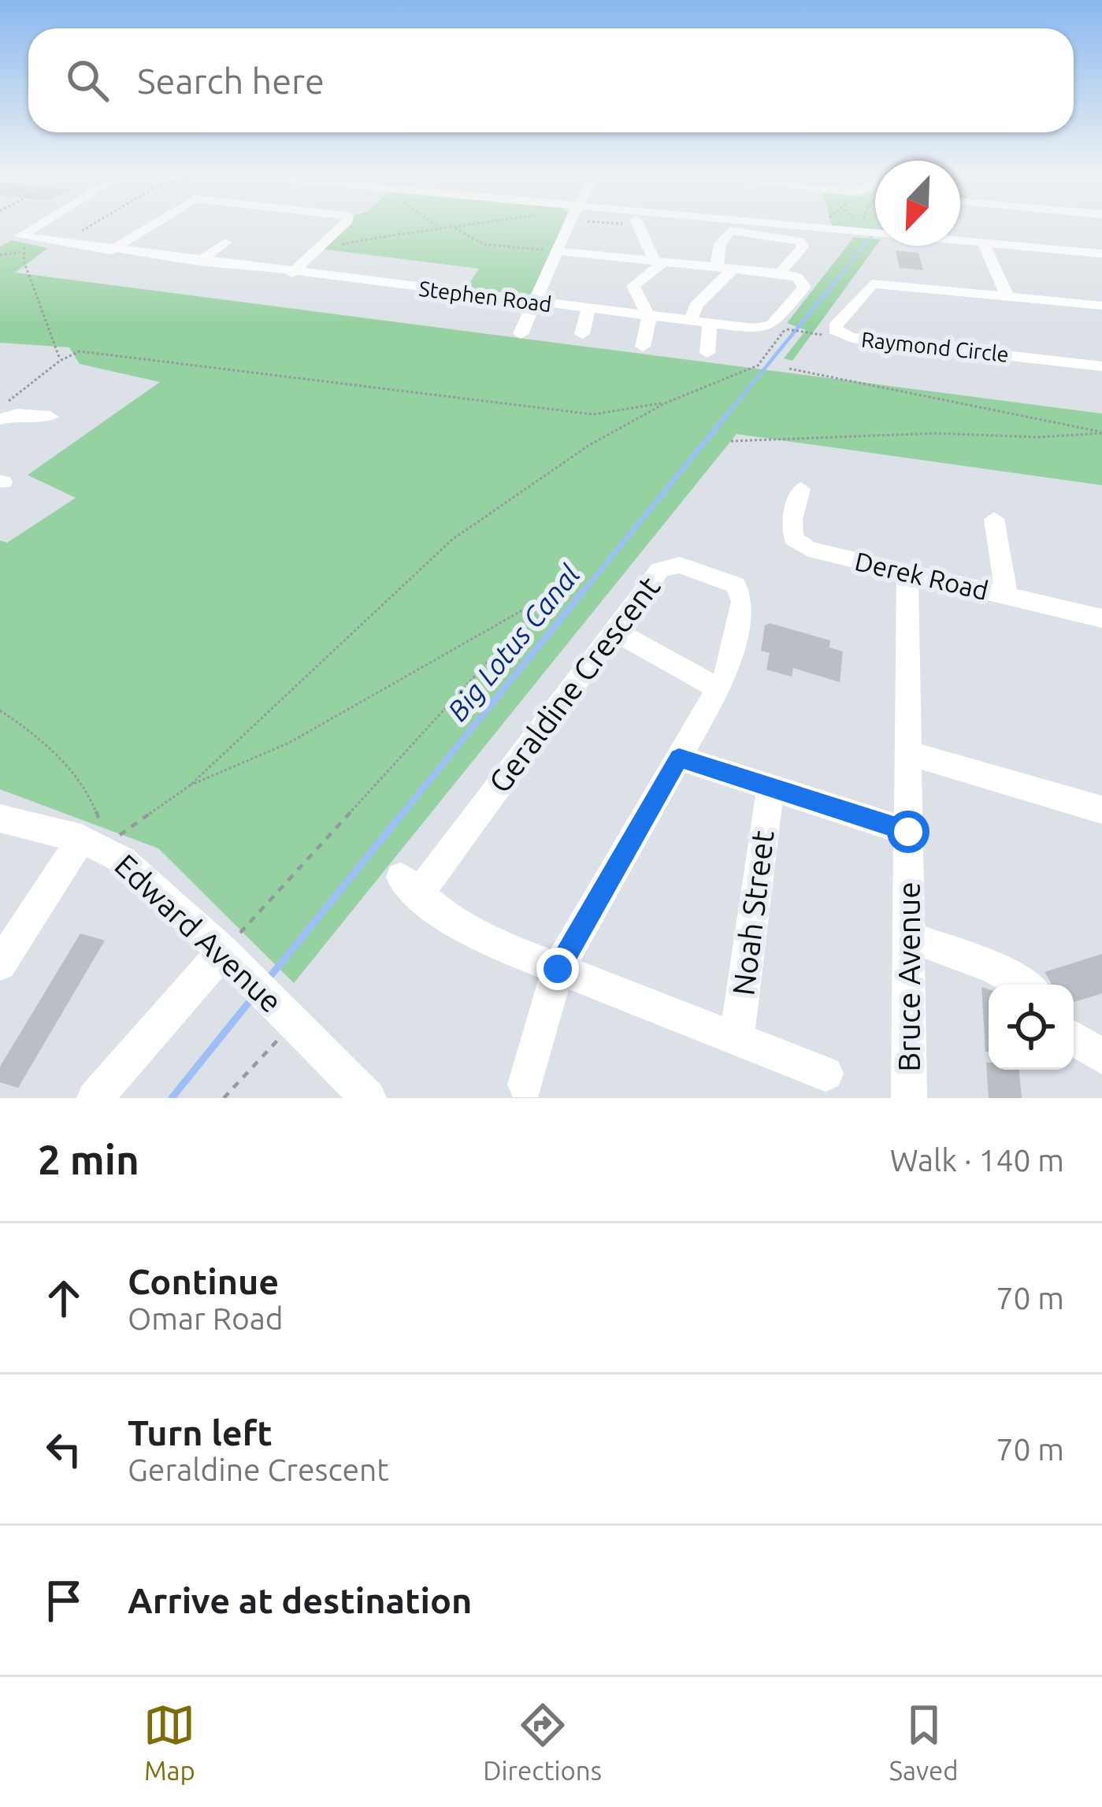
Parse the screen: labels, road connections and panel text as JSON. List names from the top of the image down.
{
  "streets": {
    "street": [
      "Stephen Road",
      "Raymond Circle",
      "Derek Road",
      "Geraldine Crescent",
      "Noah Street",
      "Edward Avenue",
      "Bruce Avenue"
    ]
  },
  "crossings": [
    ["Derek Road", "Bruce Avenue"]
  ],
  "water": ["Big Lotus Canal"],
  "north": "bottom left",
  "page": {
    "search": "Search here",
    "heading": ["2 min", "Walk · 140 m"],
    "list": [
      ["Continue", "Omar Road", "70 m"],
      ["Turn left", "Geraldine Crescent", "70 m"],
      "Arrive at destination"
    ],
    "nav": ["Map", "Directions", "Saved"]
  }
}
